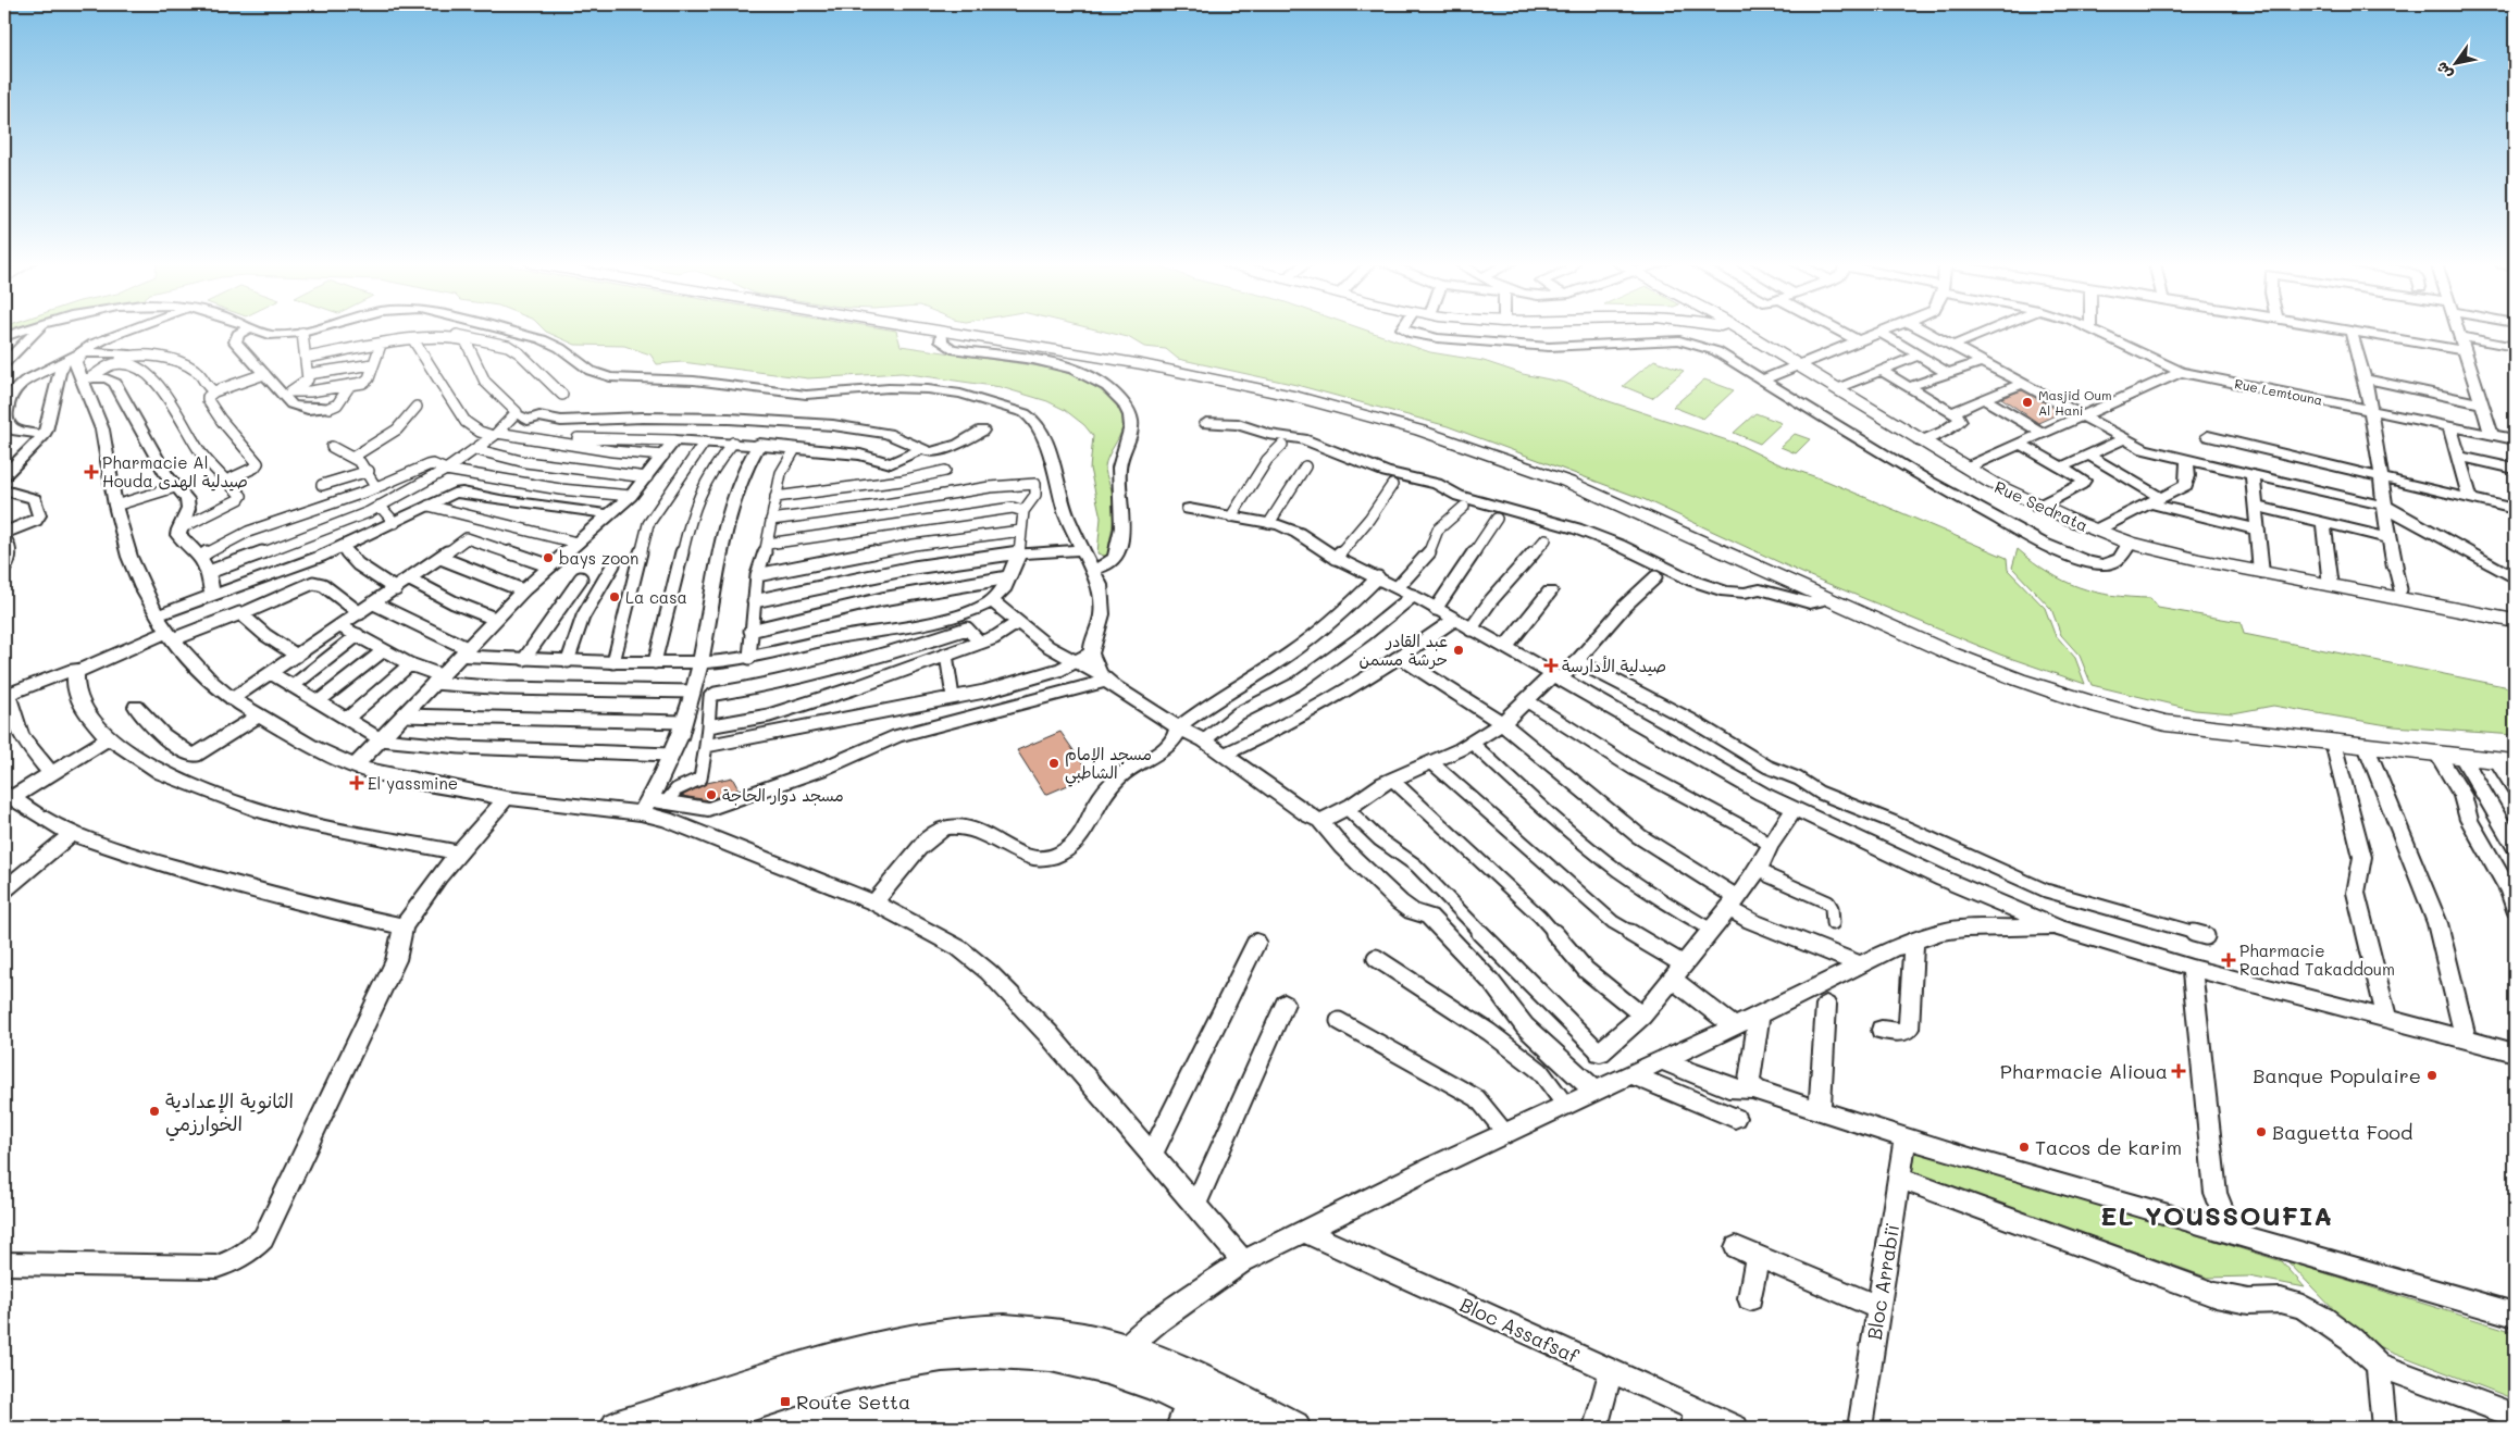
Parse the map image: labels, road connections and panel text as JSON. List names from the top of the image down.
{
  "streets": {
    "street": [
      "Rue Lemtouna",
      "Rue Sedrata",
      "Bloc Arrabiï",
      "Bloc Assafsaf"
    ]
  },
  "districts": ["EL YOUSSOUFIA"],
  "places": {
    "other": [
      "Masjid Oum Al Hani",
      "bays zoon",
      "La casa",
      "عبد القادر حرشة مسمن",
      "مسجد الإمام الشاطبي",
      "مسجد دوار الحاجة",
      "Banque Populaire",
      "الثانوية الإعدادية الخوارزمي",
      "Baguetta Food",
      "Tacos de karim"
    ],
    "health": [
      "Pharmacie Al Houda صيدلية الهدى",
      "صيدلية الأدارسة",
      "El yassmine",
      "Pharmacie Rachad Takaddoum",
      "Pharmacie Alioua"
    ],
    "transit": ["Route Setta"]
  },
  "north": "bottom left"
}
